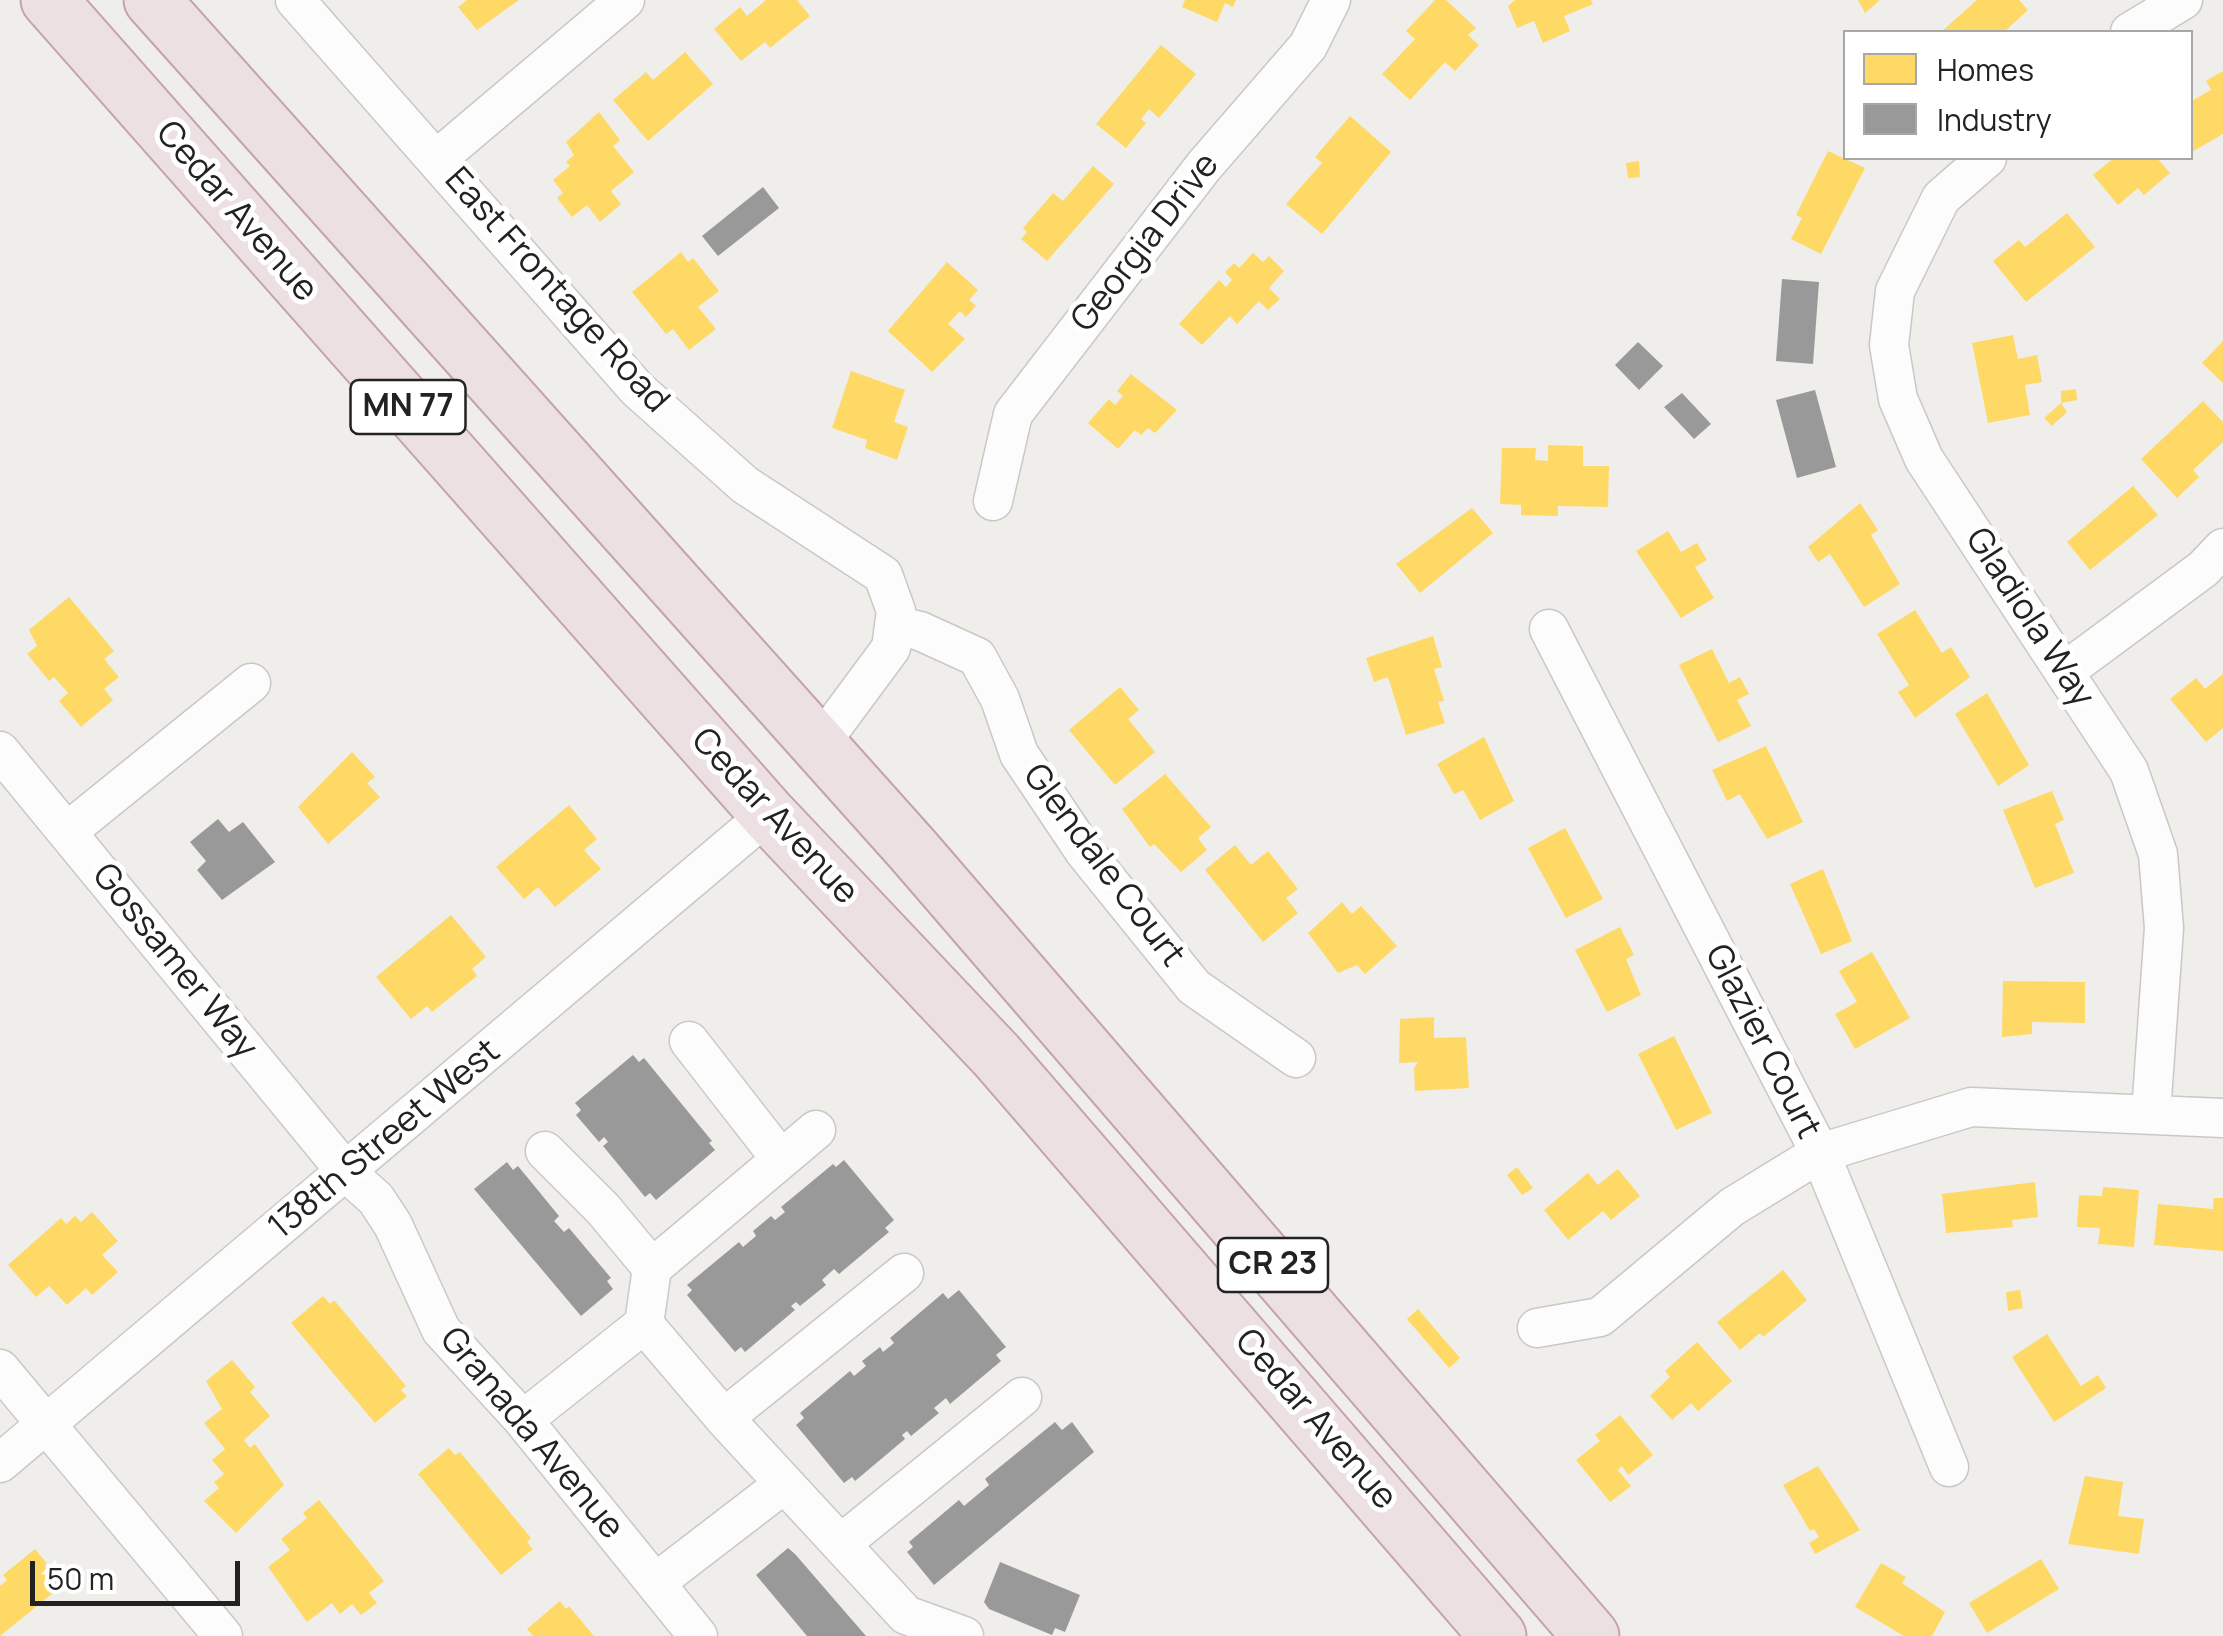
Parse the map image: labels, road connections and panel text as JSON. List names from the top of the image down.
{
  "streets": {
    "highway": ["Cedar Avenue", "MN 77", "CR 23"],
    "street": [
      "Georgia Drive",
      "East Frontage Road",
      "Gladiola Way",
      "Glendale Court",
      "Gossamer Way",
      "Glazier Court",
      "138th Street West",
      "Granada Avenue"
    ]
  },
  "crossings": [
    ["Cedar Avenue", "138th Street West"],
    ["East Frontage Road", "Glendale Court"],
    ["Gossamer Way", "138th Street West"],
    ["Gossamer Way", "Granada Avenue"],
    ["138th Street West", "Granada Avenue"]
  ],
  "legend": ["Homes", "Industry"],
  "scale_bar": "50 m"
}
